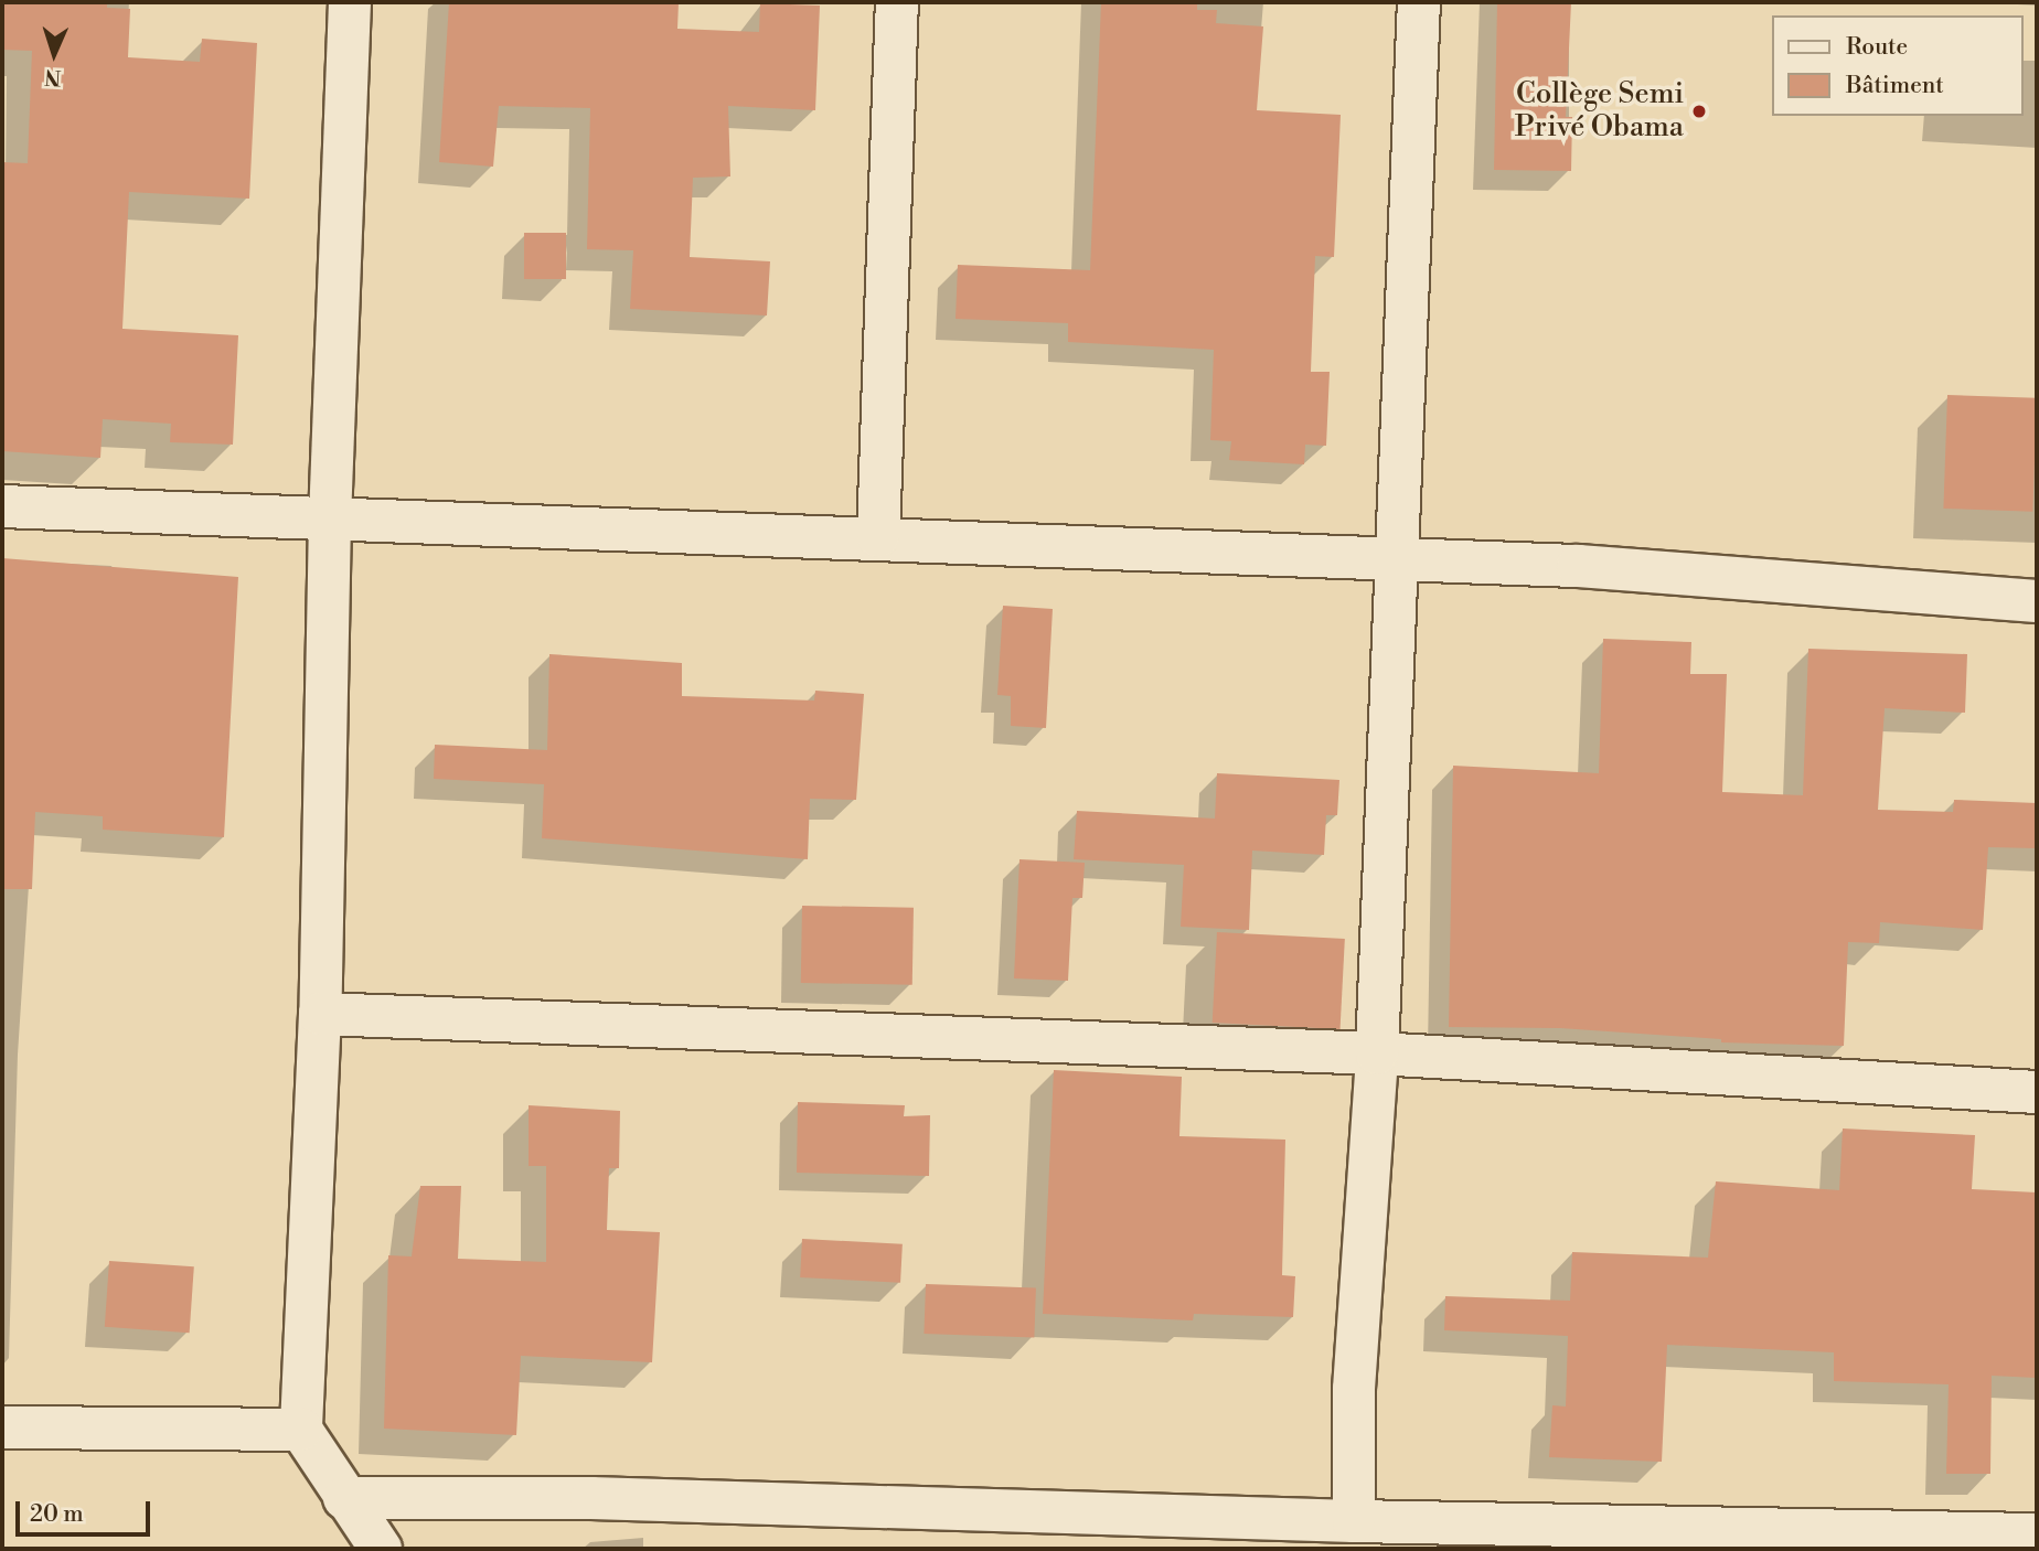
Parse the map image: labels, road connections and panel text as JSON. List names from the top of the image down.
{
  "places": ["Collège Semi Privé Obama"],
  "legend": ["Route", "Bâtiment"],
  "scale_bar": "20 m",
  "north": "bottom"
}
